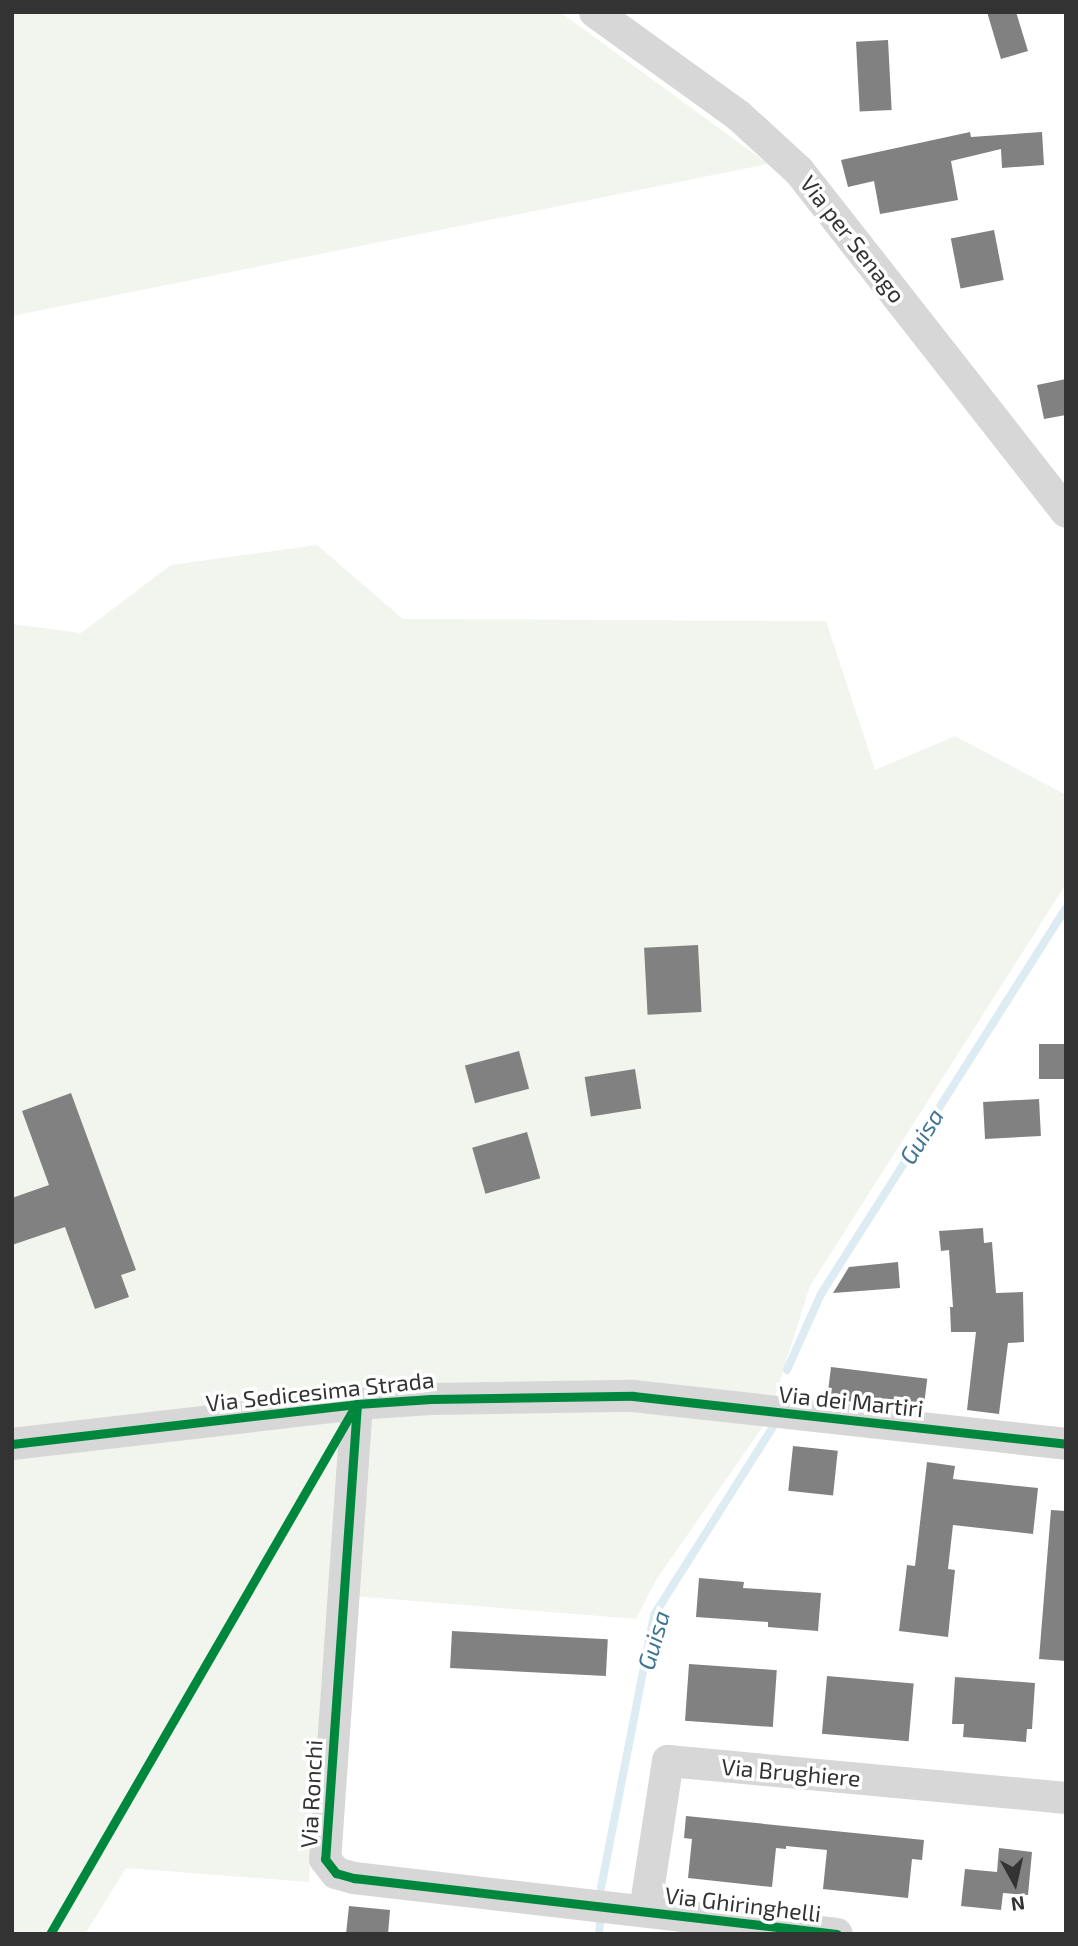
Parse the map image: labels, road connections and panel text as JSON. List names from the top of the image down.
{
  "streets": {
    "street": [
      "Via per Senago",
      "Via Sedicesima Strada",
      "Via dei Martiri",
      "Via Brughiere",
      "Via Ronchi",
      "Via Ghiringhelli"
    ]
  },
  "crossings": [
    ["Via Sedicesima Strada", "Via dei Martiri"],
    ["Via Sedicesima Strada", "Via Ronchi"],
    ["Via Brughiere", "Via Ronchi"],
    ["Via Brughiere", "Via Ghiringhelli"],
    ["Via Ronchi", "Via Ghiringhelli"]
  ],
  "water": ["Guisa"],
  "north": "bottom"
}
